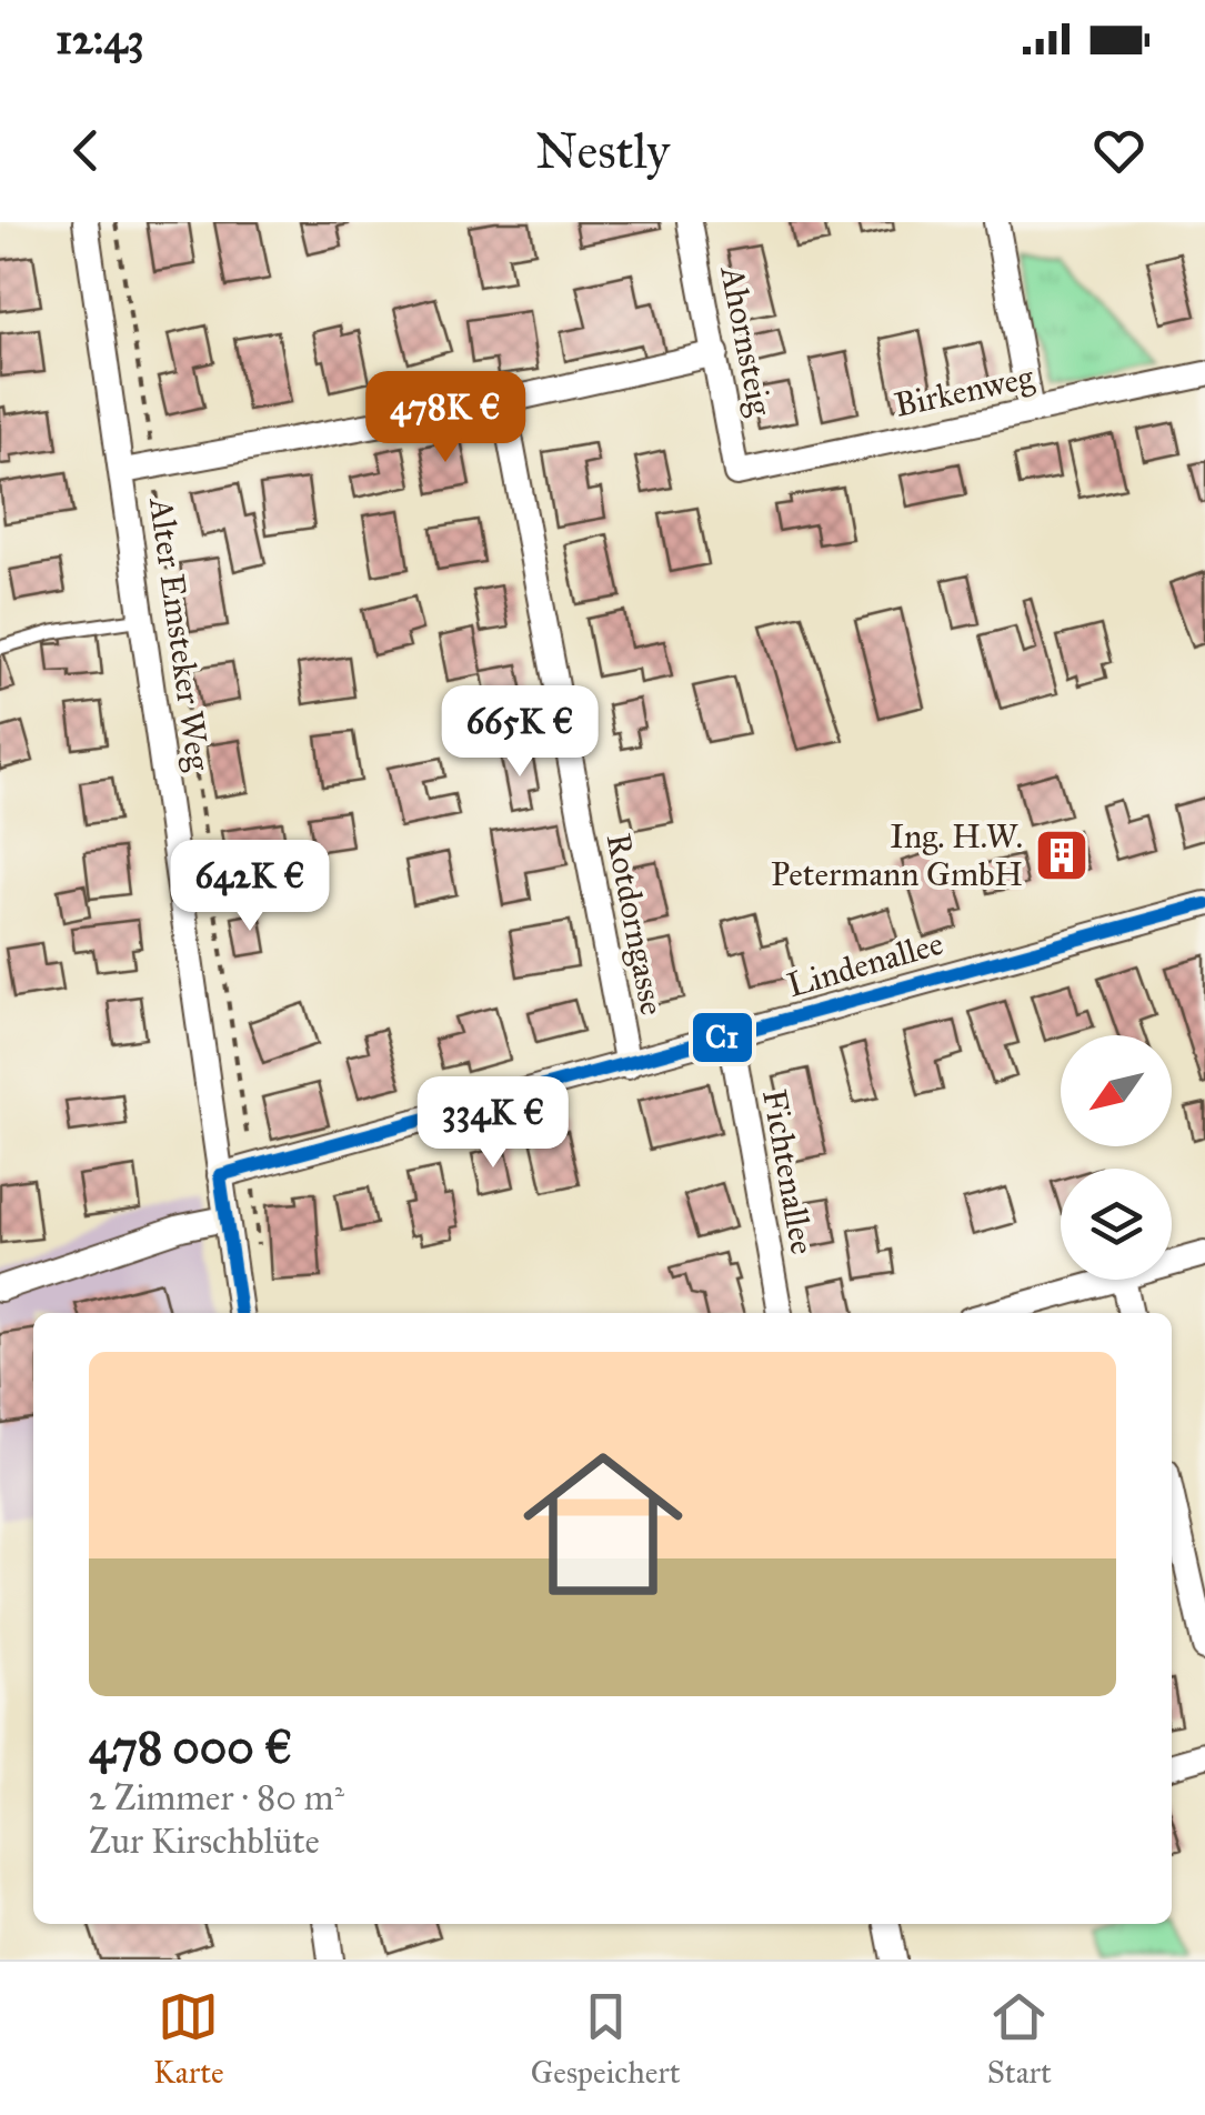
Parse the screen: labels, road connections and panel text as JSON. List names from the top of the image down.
{
  "streets": {
    "street": [
      "Ahornsteig",
      "Birkenweg",
      "Alter Emsteker Weg",
      "Rotdorngasse",
      "Lindenallee",
      "Fichtenallee"
    ]
  },
  "crossings": [
    ["Ahornsteig", "Birkenweg"],
    ["Alter Emsteker Weg", "Lindenallee"],
    ["Rotdorngasse", "Lindenallee"],
    ["Lindenallee", "Fichtenallee"]
  ],
  "places": {
    "building": ["Ing. H.W. Petermann GmbH"]
  },
  "lines": ["transit line C1"],
  "north": "bottom left",
  "page": {
    "status": "12:43",
    "header": "Nestly",
    "price": [
      "478K €",
      "665K €",
      "642K €",
      "334K €"
    ],
    "list": [
      {
        "name": "478 000 €",
        "note": "2 Zimmer · 80 m² · Zur Kirschblüte"
      }
    ],
    "tabs": ["Karte", "Gespeichert", "Start"]
  }
}
